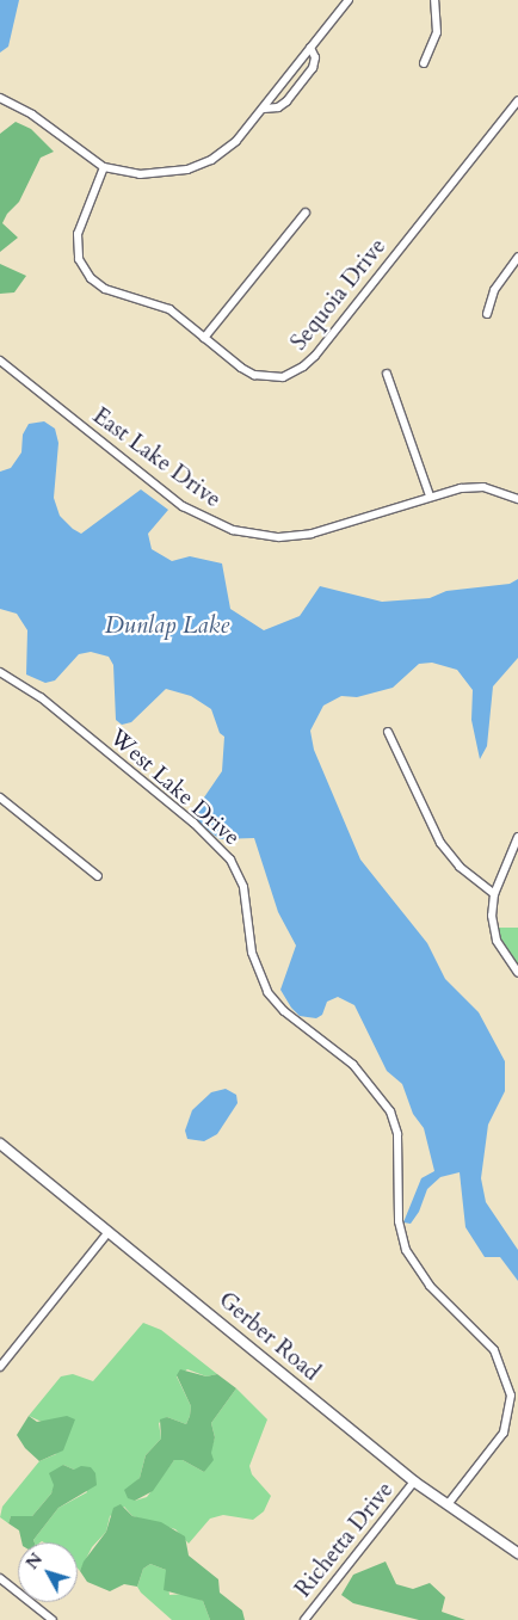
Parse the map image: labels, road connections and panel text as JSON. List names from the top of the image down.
{
  "streets": {
    "street": [
      "Sequoia Drive",
      "East Lake Drive",
      "West Lake Drive",
      "Gerber Road",
      "Richetta Drive"
    ]
  },
  "crossings": [
    ["West Lake Drive", "Gerber Road"],
    ["Gerber Road", "Richetta Drive"]
  ],
  "water": ["Dunlap Lake"],
  "north": "top left"
}
